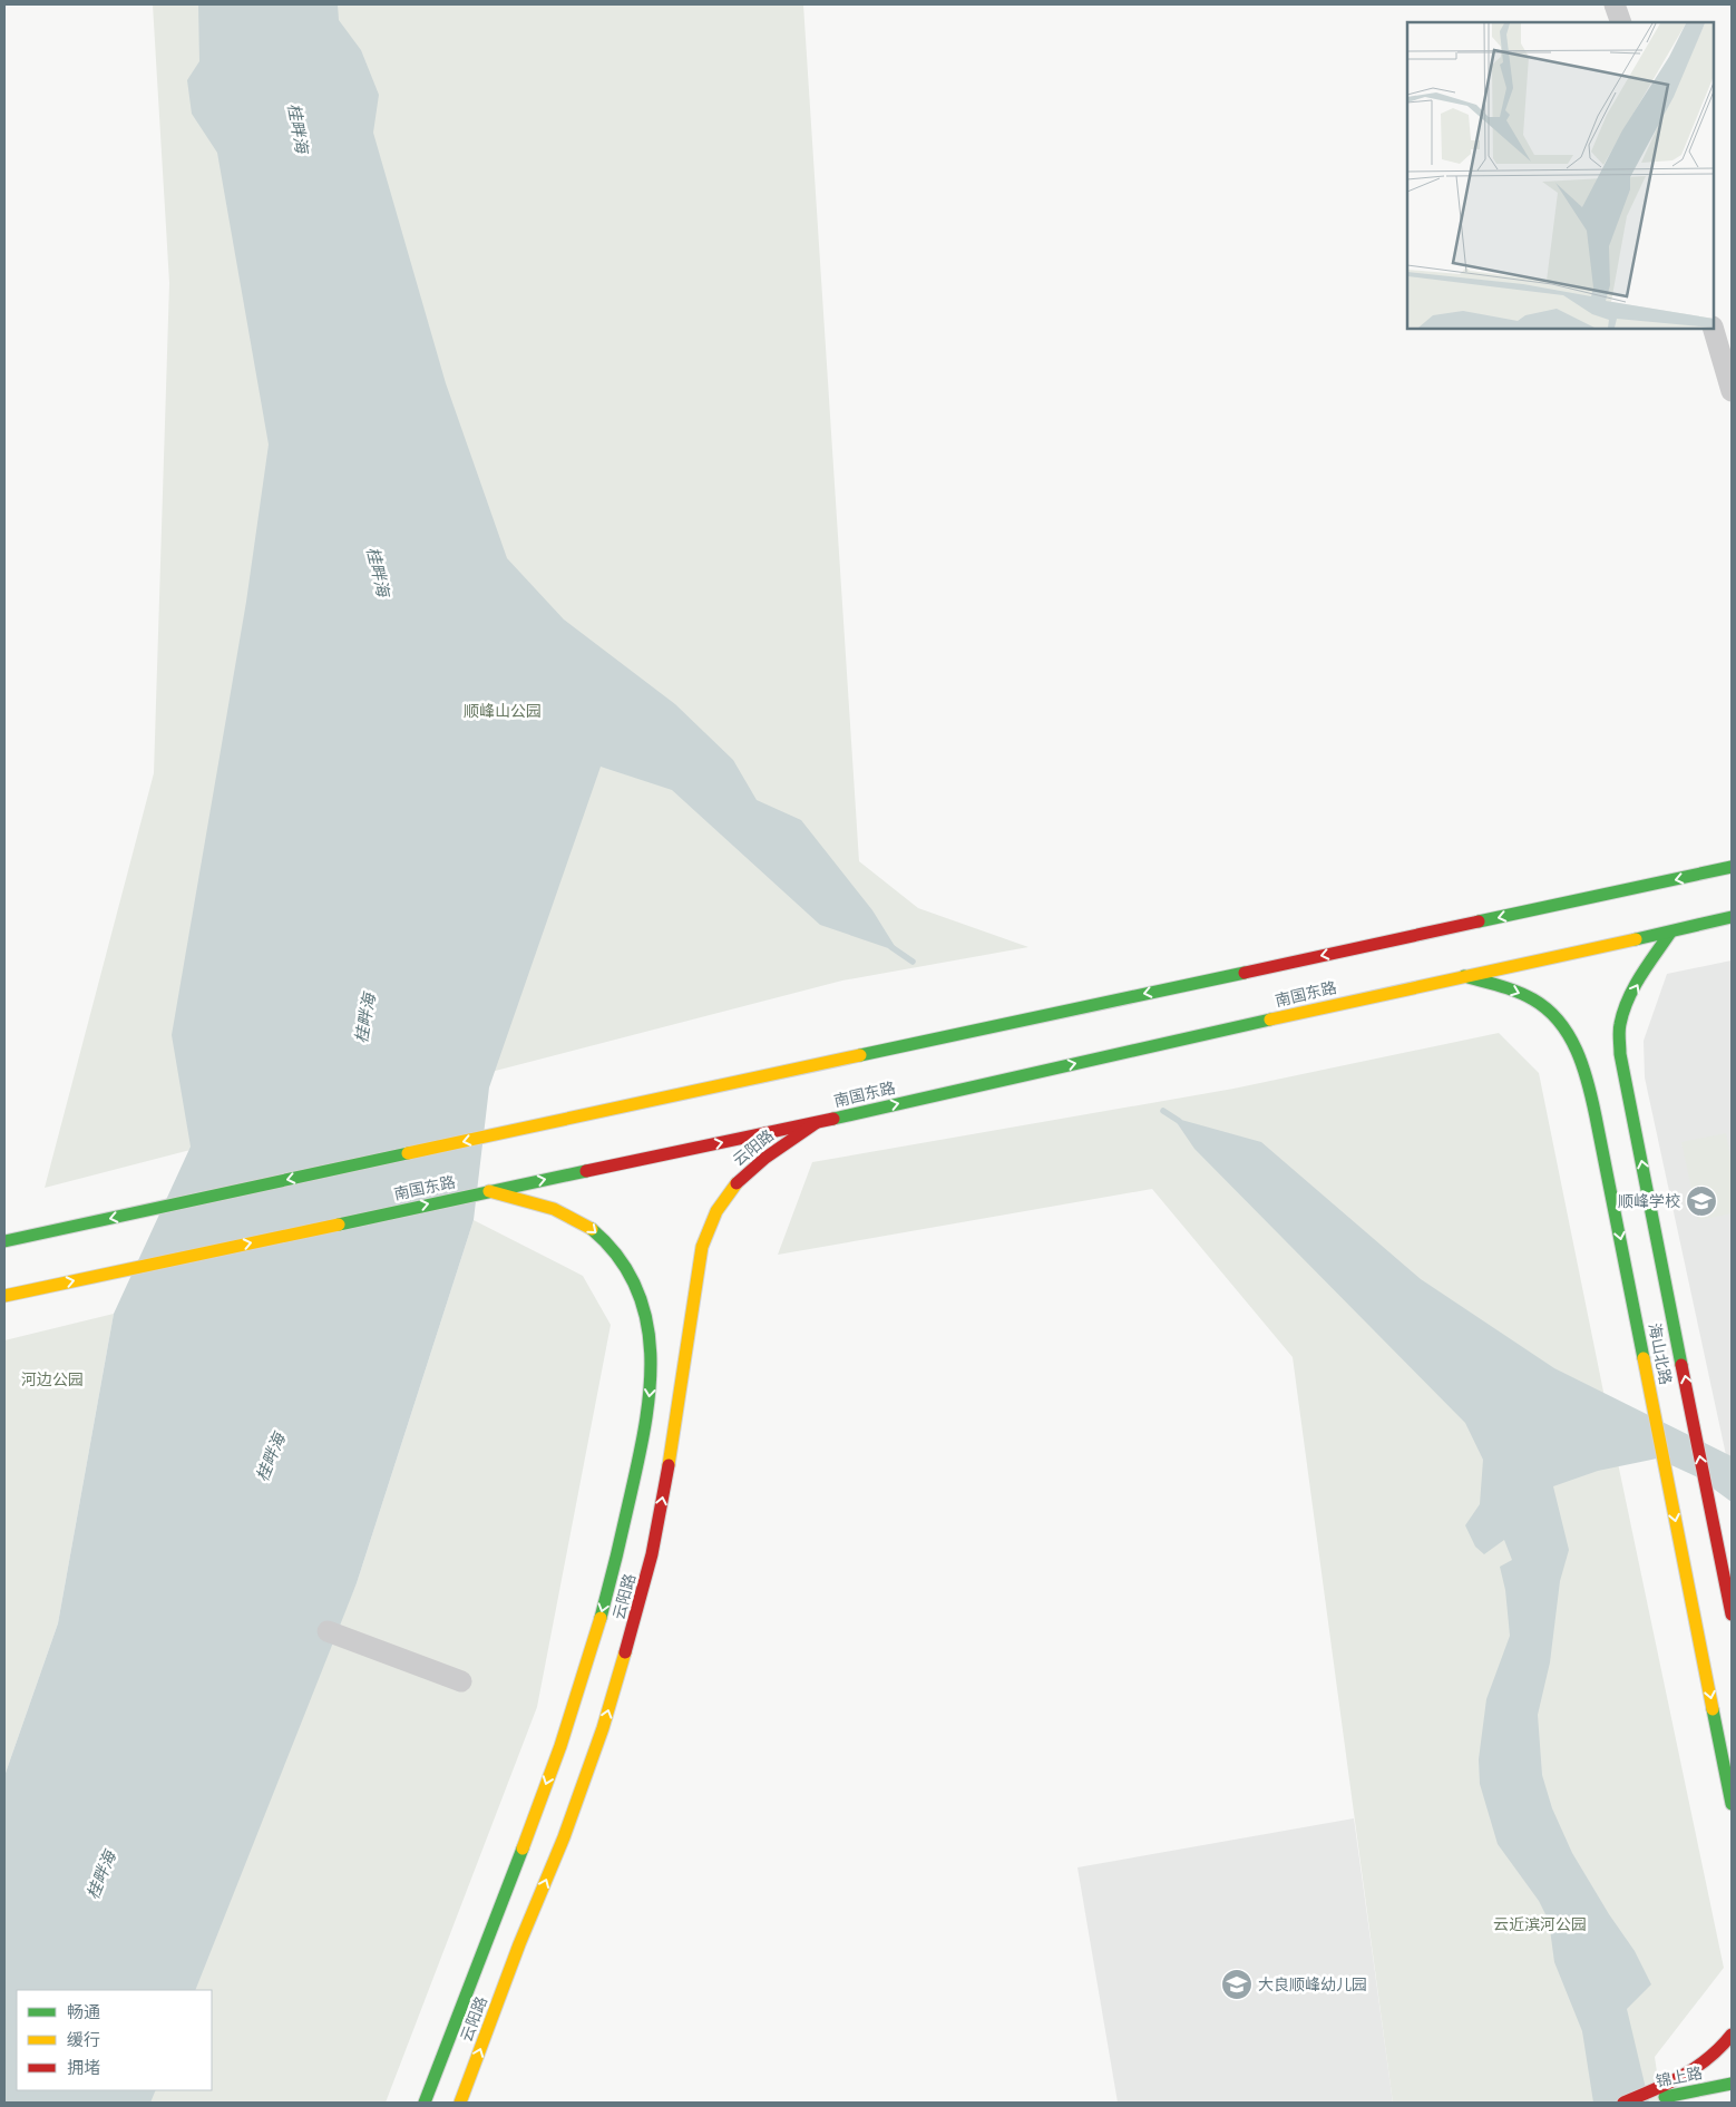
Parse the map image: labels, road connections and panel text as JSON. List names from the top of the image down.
{
  "streets": {
    "main road": [
      "南国东路",
      "云阳路",
      "海山北路",
      "锦上路"
    ]
  },
  "crossings": [
    ["南国东路", "云阳路"],
    ["南国东路", "海山北路"]
  ],
  "water": ["桂畔海"],
  "parks": ["顺峰山公园", "河边公园", "云近滨河公园"],
  "places": {
    "school or university": ["顺峰学校", "大良顺峰幼儿园"]
  },
  "legend": ["畅通", "缓行", "拥堵"]
}
